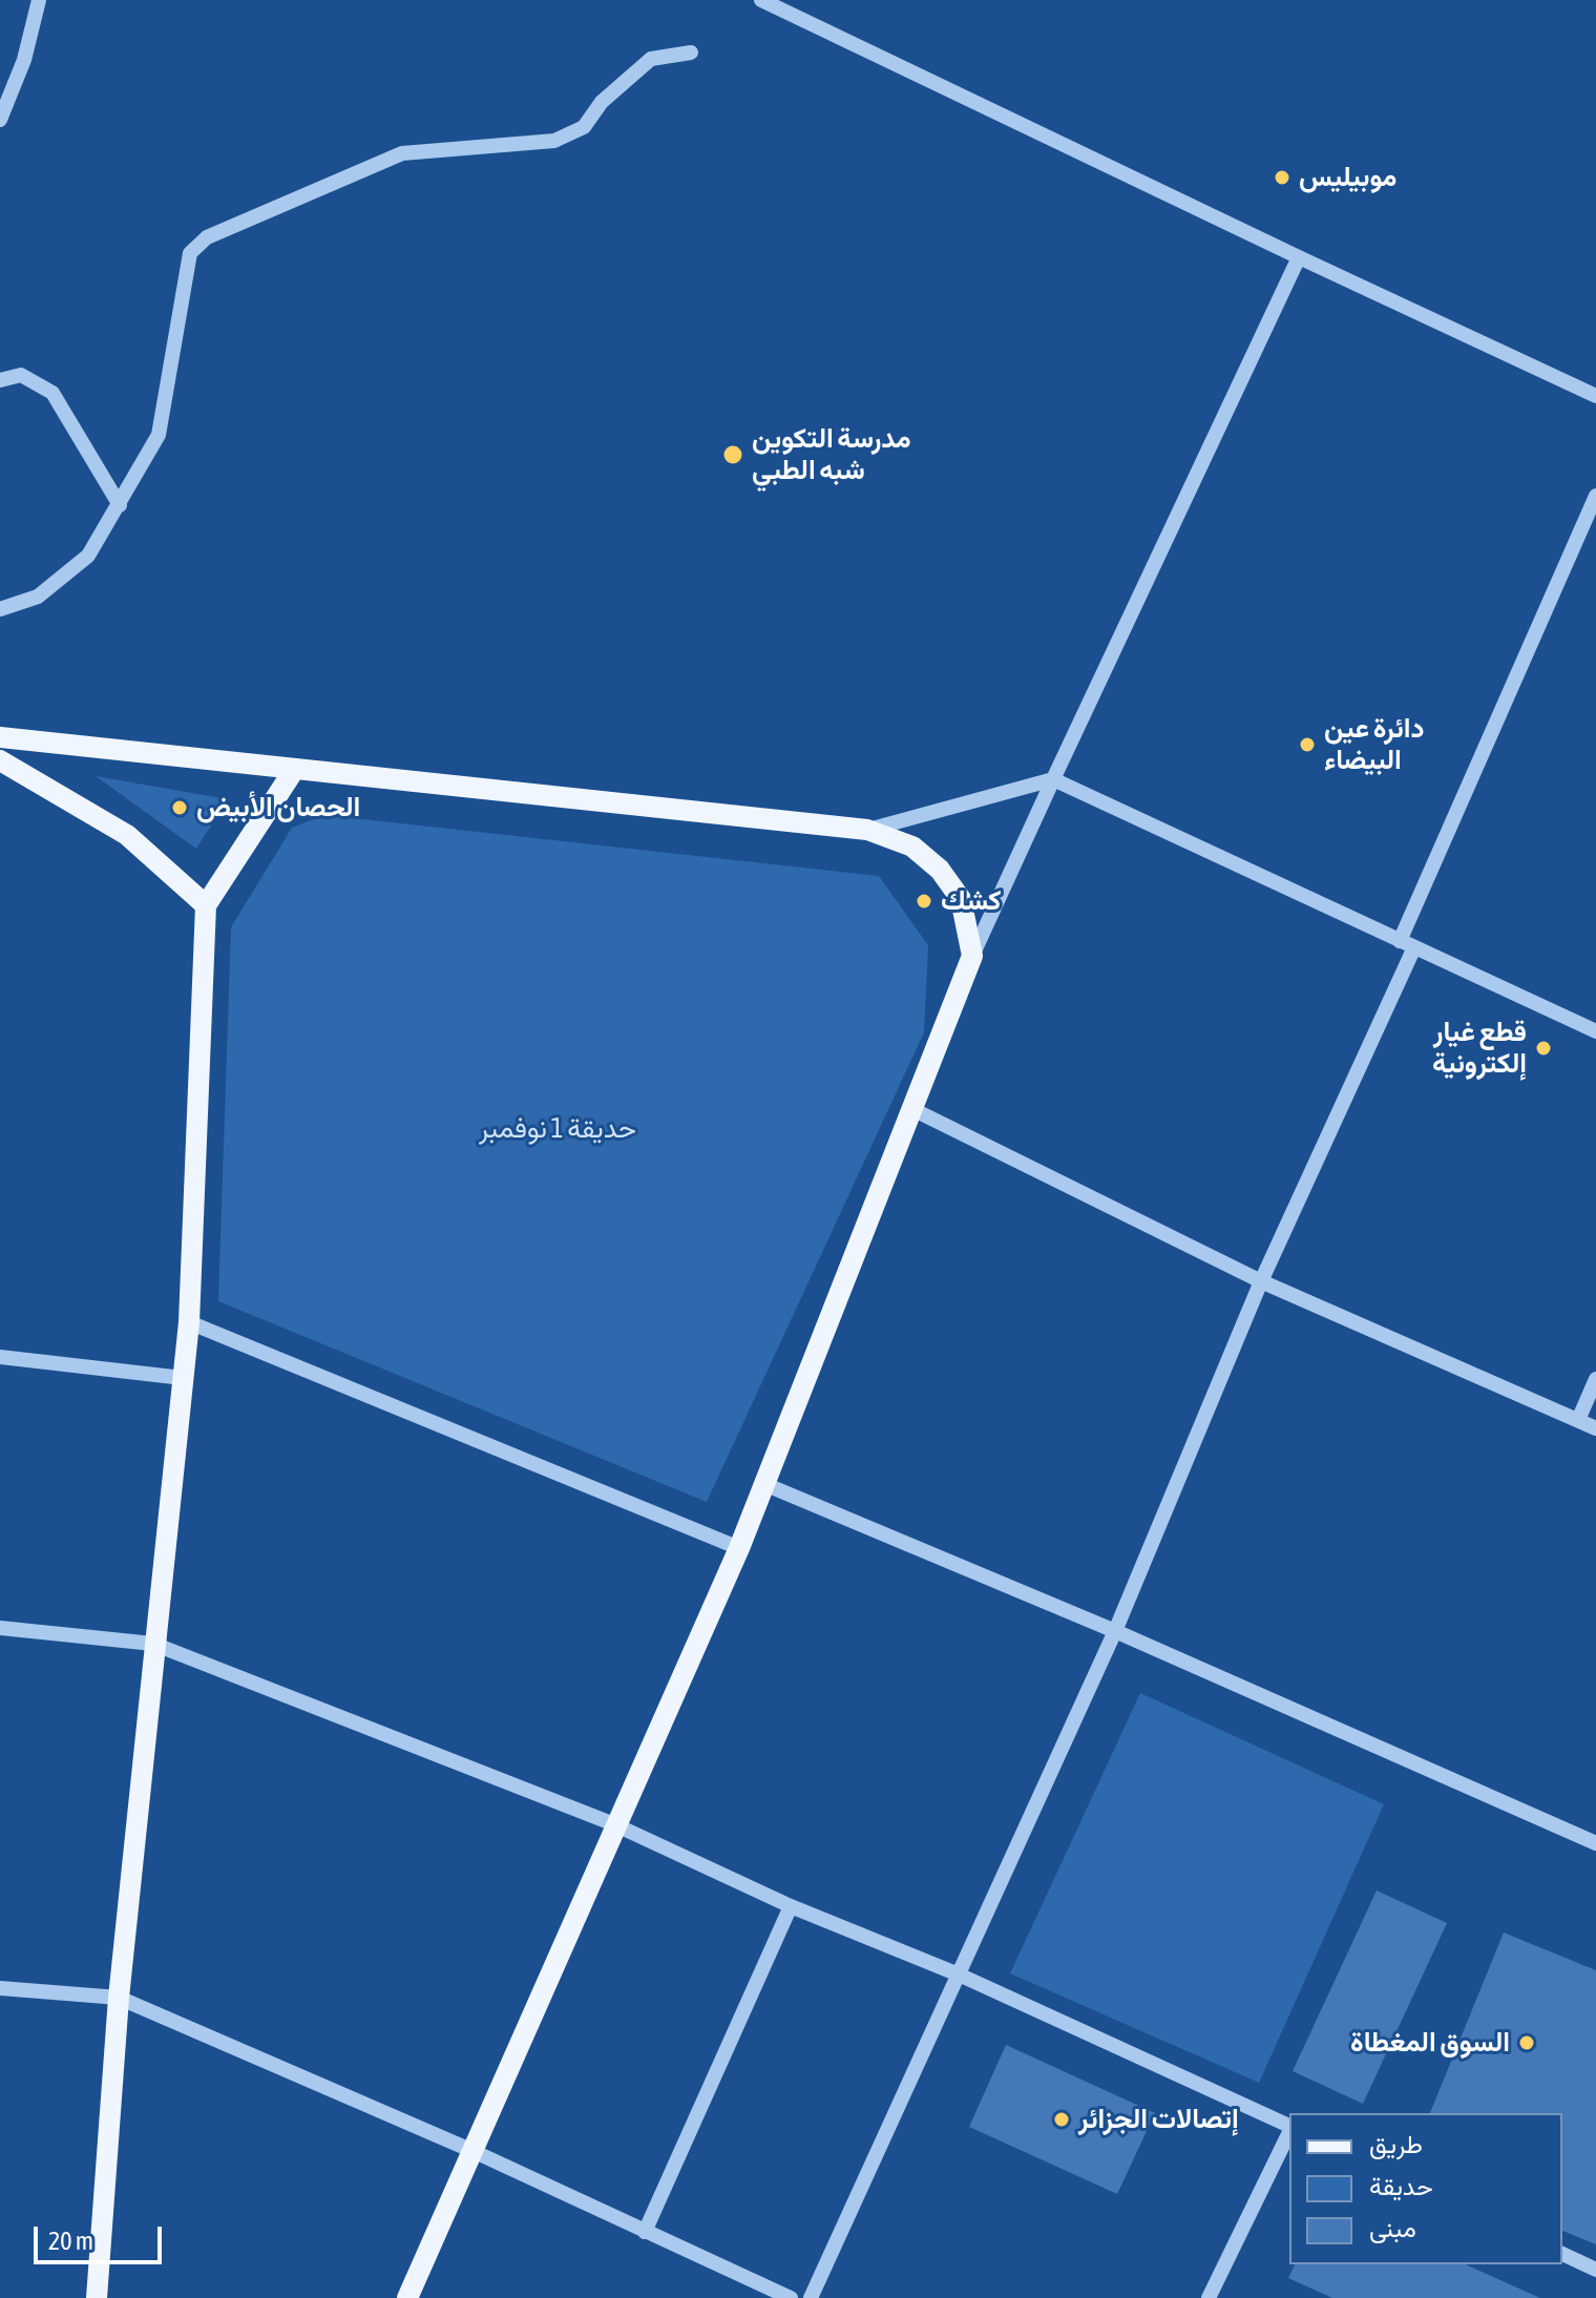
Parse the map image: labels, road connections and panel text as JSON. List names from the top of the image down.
{
  "parks": ["حديقة 1 نوفمبر"],
  "places": [
    "موبيليس",
    "مدرسة التكوين شبه الطبي",
    "دائرة عين البيضاء",
    "الحصان الأبيض",
    "كشك",
    "قطع غيار إلكترونية",
    "السوق المغطاة",
    "إتصالات الجزائر"
  ],
  "legend": ["طريق", "حديقة", "مبنى"],
  "scale_bar": "20 m"
}
